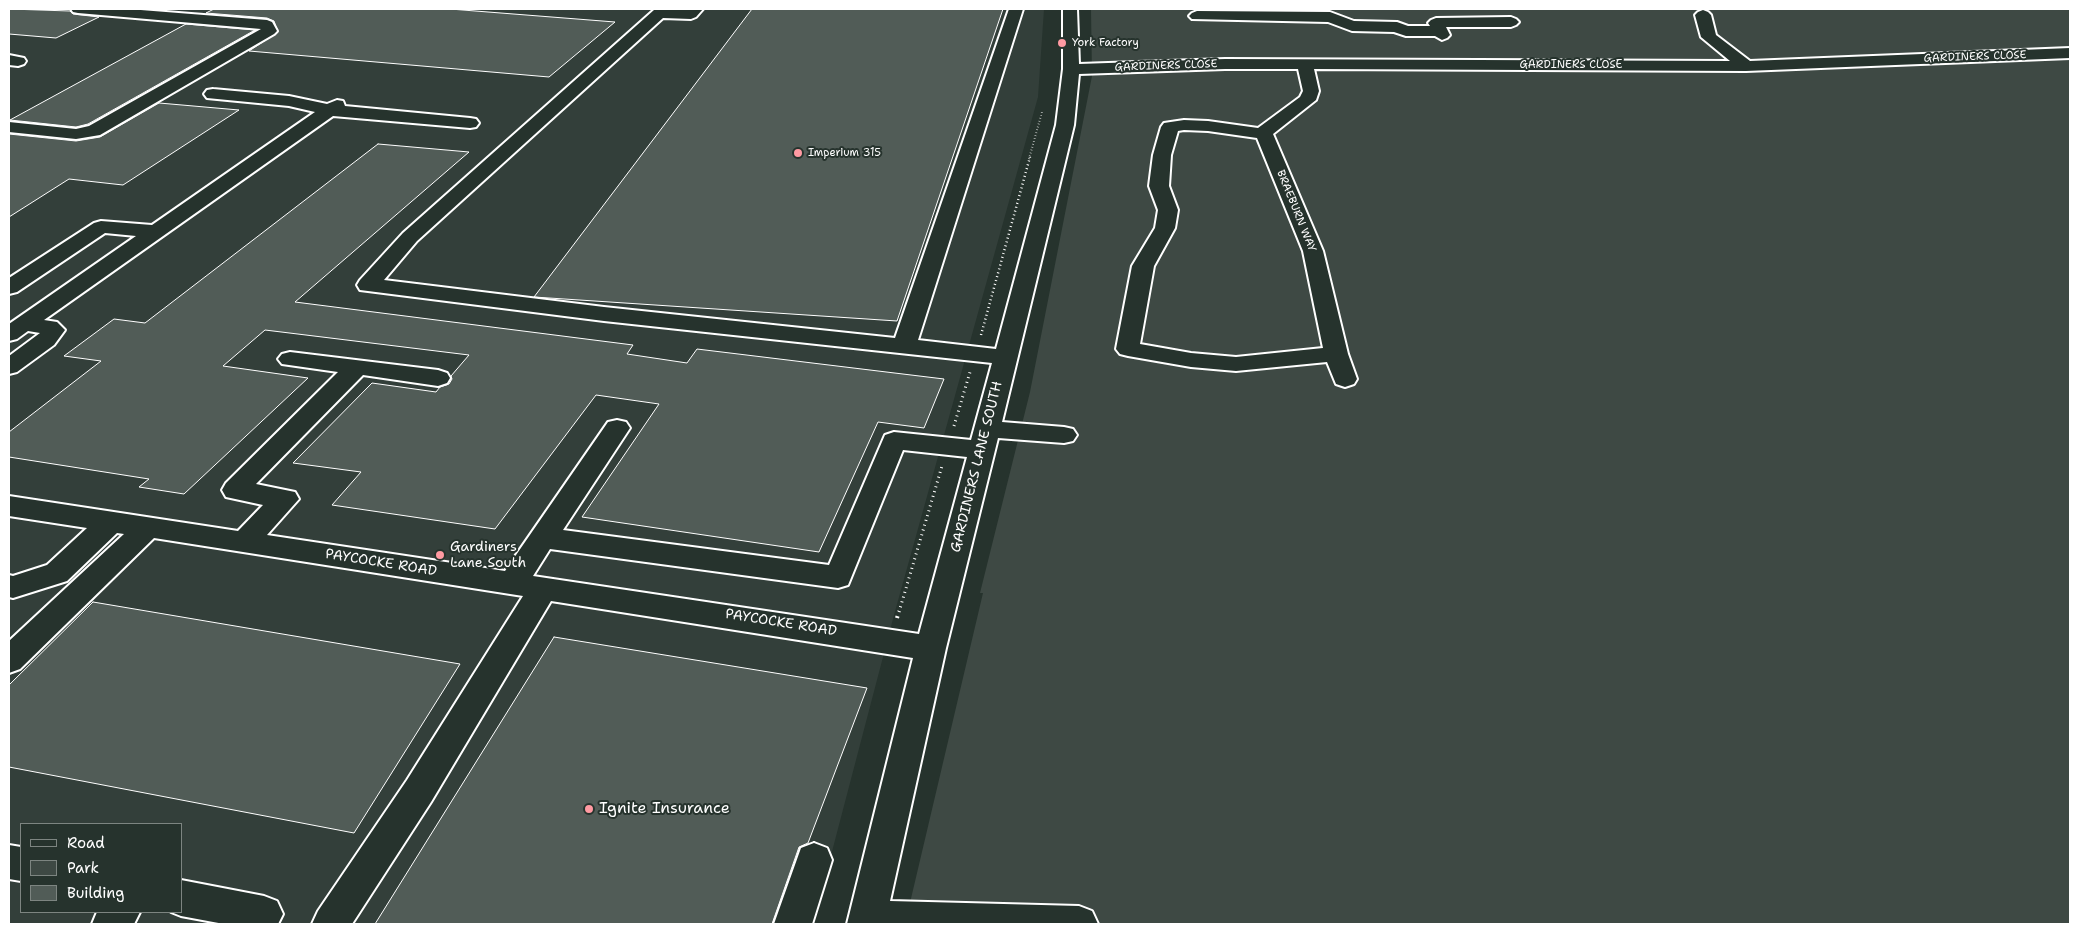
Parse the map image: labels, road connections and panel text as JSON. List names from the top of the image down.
{
  "streets": {
    "street": [
      "GARDINERS CLOSE",
      "BRAEBURN WAY",
      "GARDINERS LANE SOUTH",
      "PAYCOCKE ROAD"
    ]
  },
  "crossings": [
    ["GARDINERS CLOSE", "GARDINERS LANE SOUTH"],
    ["GARDINERS LANE SOUTH", "PAYCOCKE ROAD"]
  ],
  "places": [
    "York Factory",
    "Imperium 315",
    "Gardiners Lane South",
    "Ignite Insurance"
  ],
  "legend": ["Road", "Park", "Building"]
}
